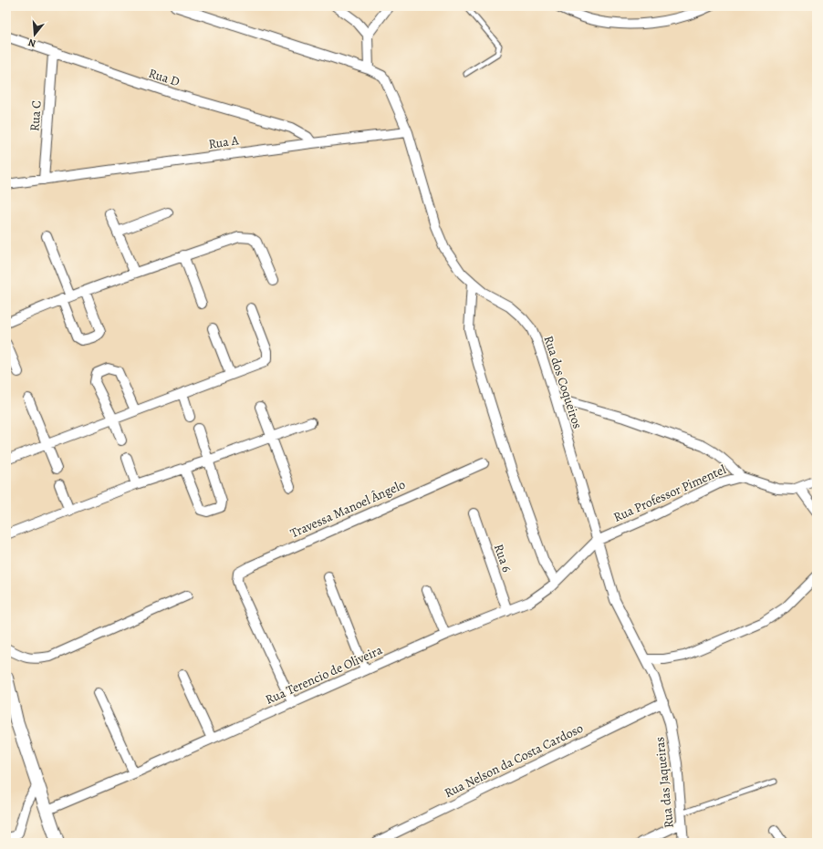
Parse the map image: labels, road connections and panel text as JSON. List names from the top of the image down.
{
  "streets": {
    "street": [
      "Rua D",
      "Rua C",
      "Rua A",
      "Rua dos Coqueiros",
      "Rua Professor Pimentel",
      "Travessa Manoel Ângelo",
      "Rua 6",
      "Rua Terencio de Oliveira",
      "Rua Nelson da Costa Cardoso",
      "Rua das Jaqueiras"
    ]
  },
  "crossings": [
    ["Rua D", "Rua C"],
    ["Rua D", "Rua A"],
    ["Rua C", "Rua A"],
    ["Rua A", "Rua dos Coqueiros"],
    ["Rua dos Coqueiros", "Rua Professor Pimentel"],
    ["Rua dos Coqueiros", "Rua Terencio de Oliveira"],
    ["Rua dos Coqueiros", "Rua das Jaqueiras"],
    ["Rua Professor Pimentel", "Rua Terencio de Oliveira"],
    ["Travessa Manoel Ângelo", "Rua Terencio de Oliveira"],
    ["Rua 6", "Rua Terencio de Oliveira"],
    ["Rua Nelson da Costa Cardoso", "Rua das Jaqueiras"]
  ],
  "north": "bottom"
}
